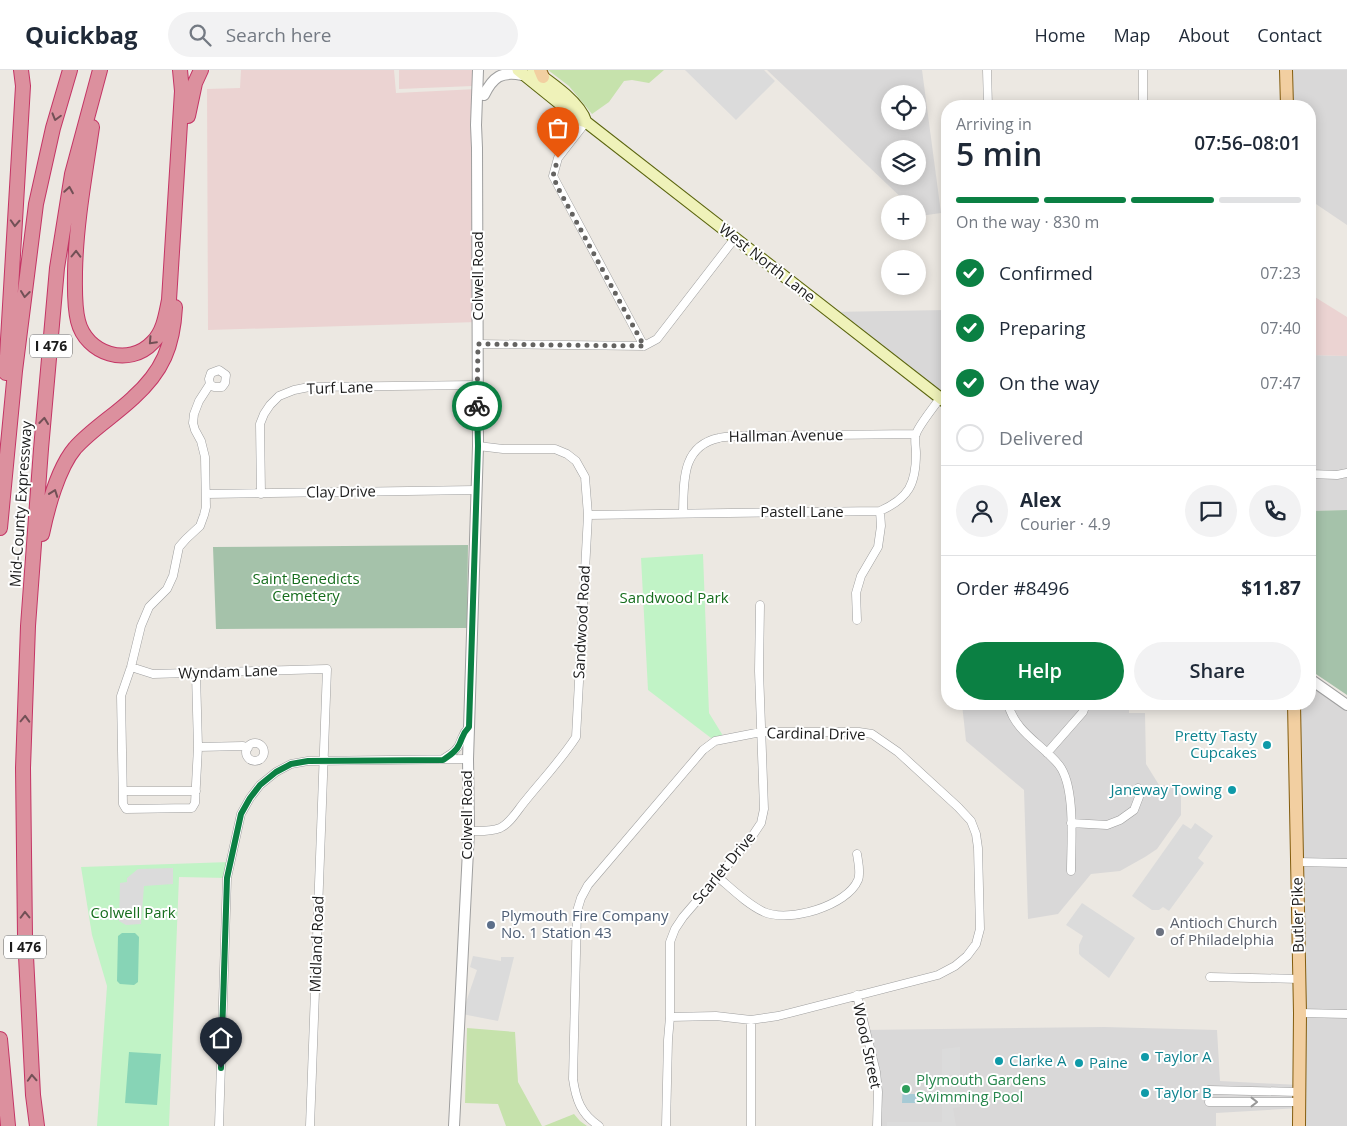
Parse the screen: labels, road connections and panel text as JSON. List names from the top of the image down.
{
  "streets": {
    "highway": ["I 476", "Mid-County Expressway"],
    "main road": ["West North Lane", "Butler Pike"],
    "street": [
      "Colwell Road",
      "Turf Lane",
      "Hallman Avenue",
      "Clay Drive",
      "Pastell Lane",
      "Sandwood Road",
      "Wyndam Lane",
      "Cardinal Drive",
      "Scarlet Drive",
      "Midland Road",
      "Wood Street"
    ]
  },
  "crossings": [
    ["Colwell Road", "Turf Lane"],
    ["Colwell Road", "Clay Drive"],
    ["Colwell Road", "Sandwood Road"],
    ["Turf Lane", "Clay Drive"],
    ["Hallman Avenue", "Pastell Lane"],
    ["Pastell Lane", "Sandwood Road"],
    ["Wyndam Lane", "Midland Road"],
    ["Cardinal Drive", "Scarlet Drive"],
    ["Cardinal Drive", "Wood Street"]
  ],
  "parks": ["Saint Benedicts Cemetery", "Sandwood Park", "Colwell Park"],
  "places": [
    "Pretty Tasty Cupcakes",
    "Janeway Towing",
    "Plymouth Fire Company No. 1 Station 43",
    "Antioch Church of Philadelphia",
    "Taylor A",
    "Clarke A",
    "Paine",
    "Plymouth Gardens Swimming Pool",
    "Taylor B"
  ],
  "page": {
    "header": "Quickbag",
    "search": "Search here",
    "nav": [
      "Home",
      "Map",
      "About",
      "Contact"
    ],
    "map_buttons": ["+", "−"],
    "heading": ["5 min", "Arriving in", "07:56–08:01"],
    "panel": [
      "Alex",
      "Courier · 4.9",
      "Order #8496",
      "$11.87"
    ],
    "bar": "On the way · 830 m",
    "list": [
      ["Confirmed", "07:23"],
      ["Preparing", "07:40"],
      ["On the way", "07:47"],
      "Delivered"
    ],
    "buttons": ["Help", "Share"]
  }
}
